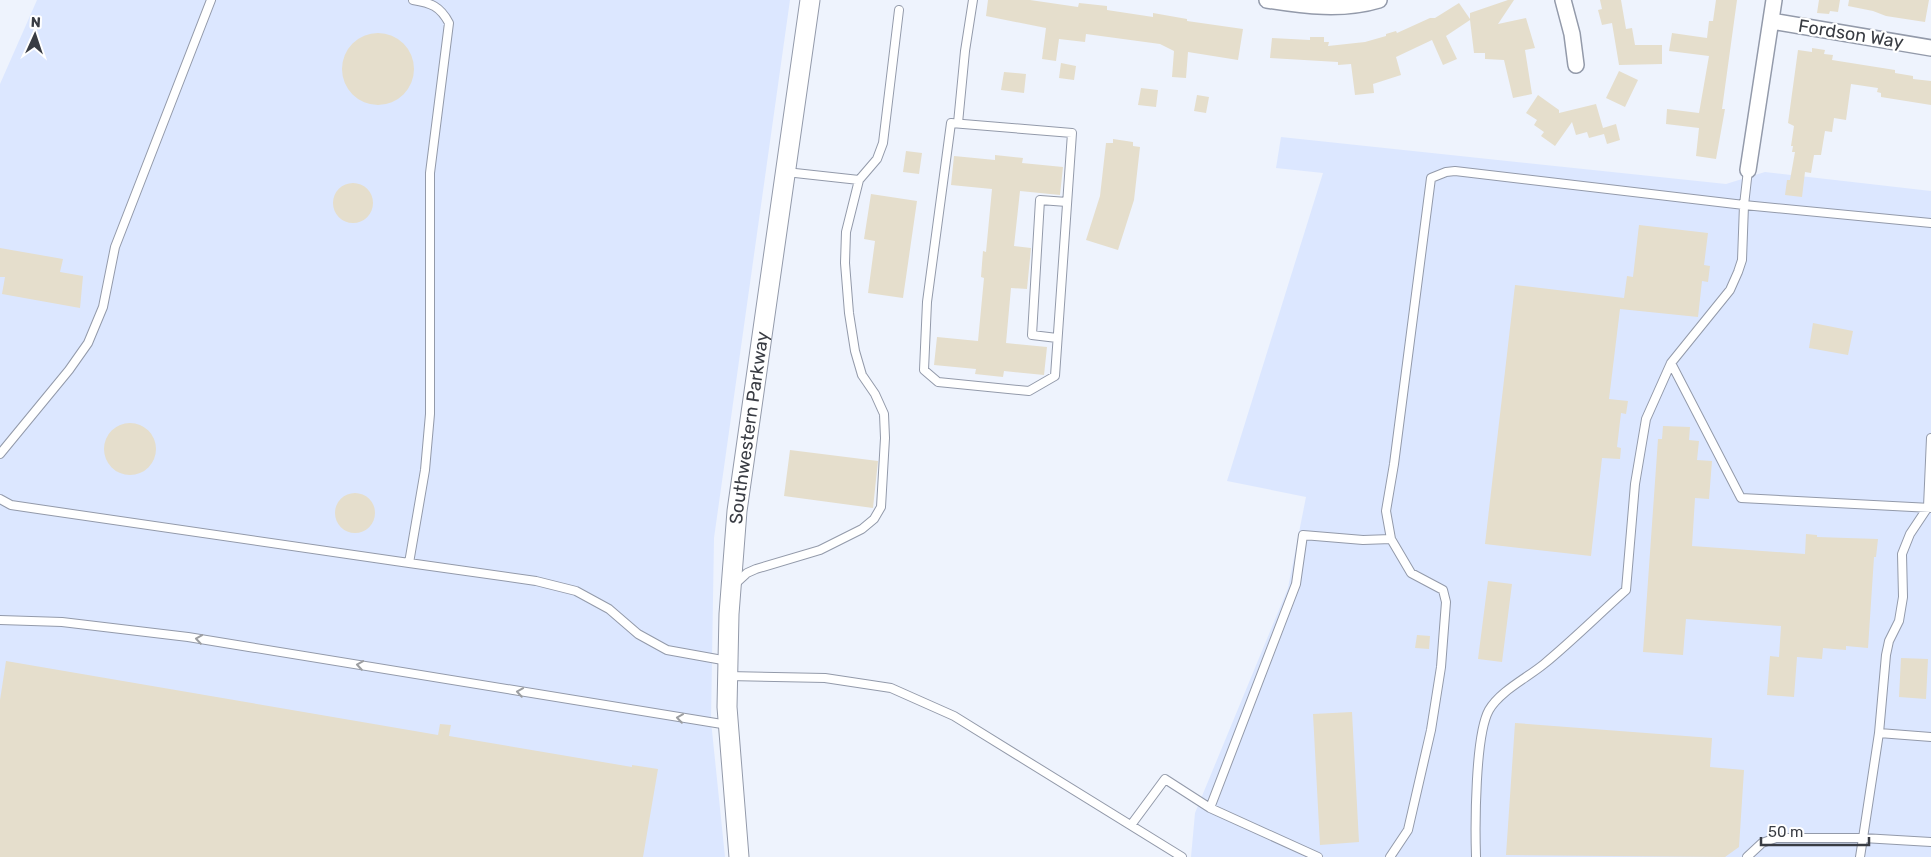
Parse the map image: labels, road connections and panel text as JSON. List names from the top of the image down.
{
  "streets": {
    "street": ["Fordson Way", "Southwestern Parkway"]
  },
  "scale_bar": "50 m",
  "north": "top"
}
